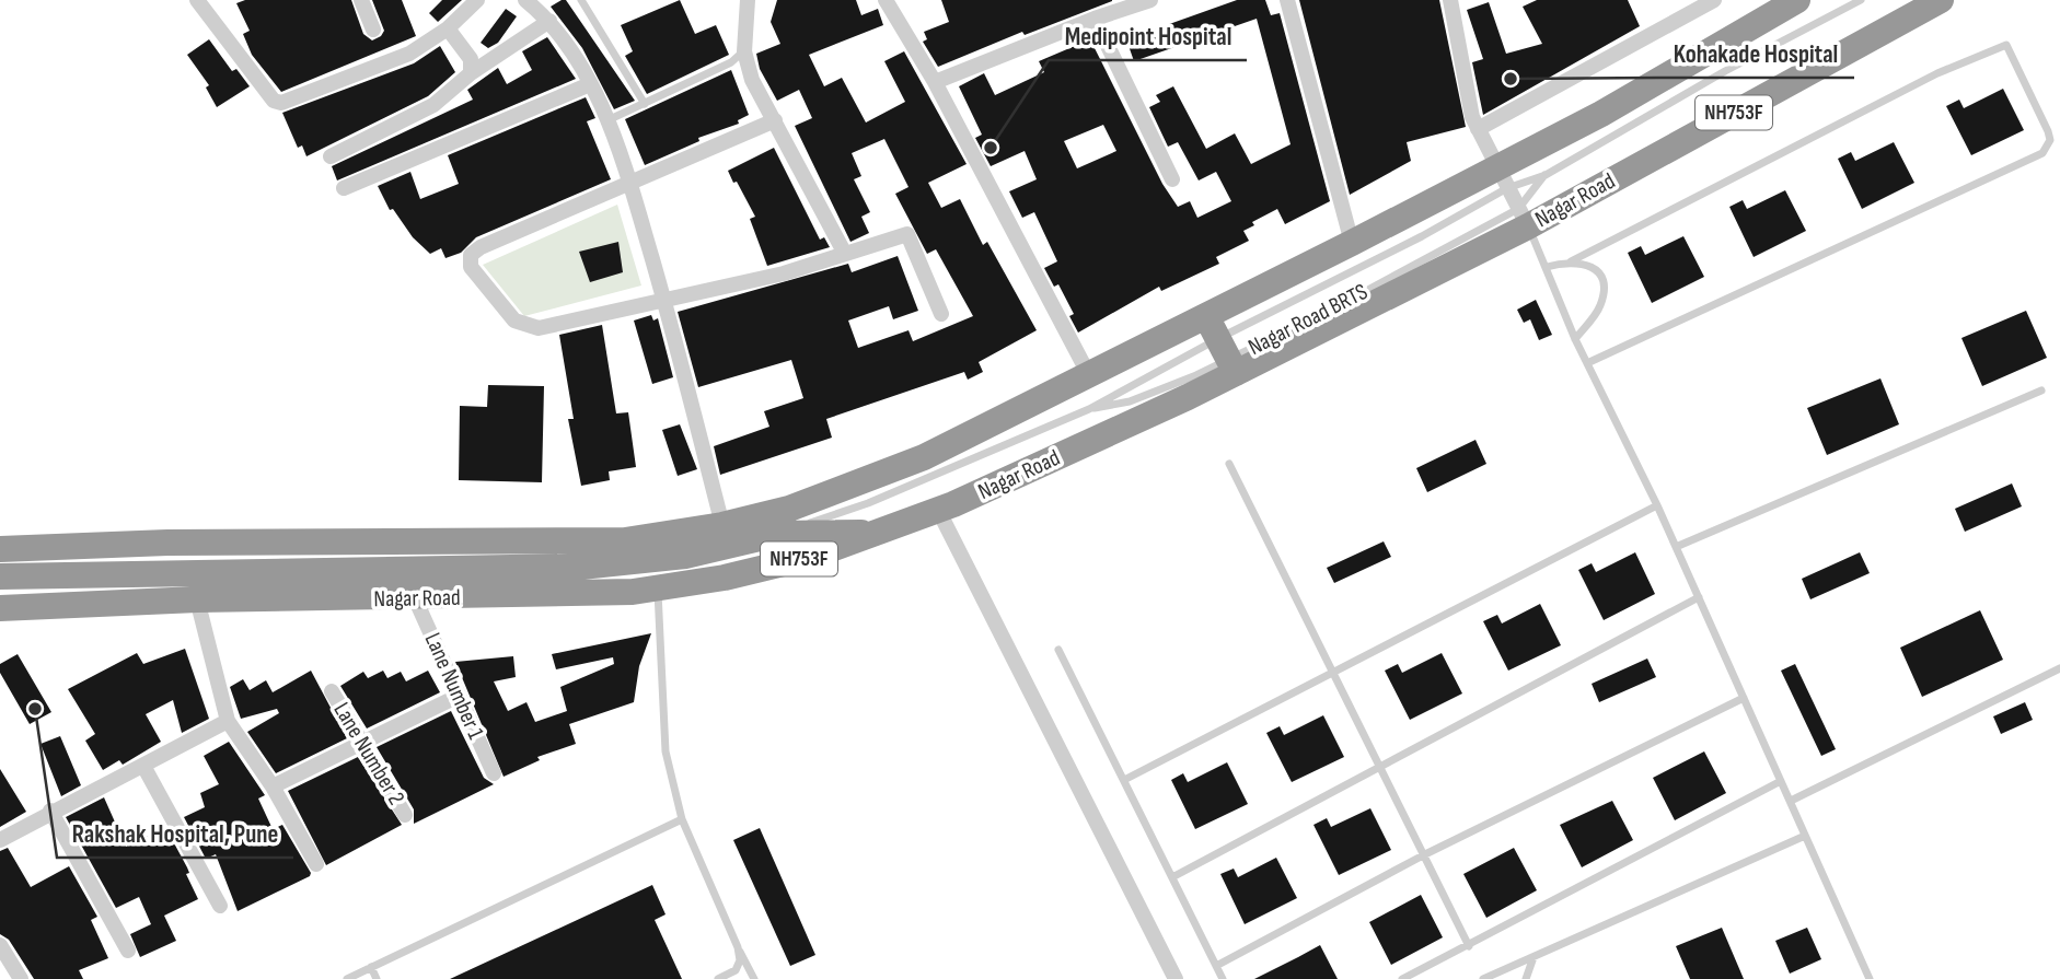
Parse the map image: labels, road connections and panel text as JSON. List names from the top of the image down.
{
  "streets": {
    "highway": ["NH753F", "Nagar Road"],
    "street": ["Lane Number 1", "Lane Number 2"],
    "lane": ["Nagar Road BRTS"]
  },
  "crossings": [
    ["Nagar Road", "Nagar Road BRTS"],
    ["Nagar Road", "Lane Number 1"]
  ],
  "places": ["Kohakade Hospital", "Medipoint Hospital", "Rakshak Hospital, Pune"]
}
